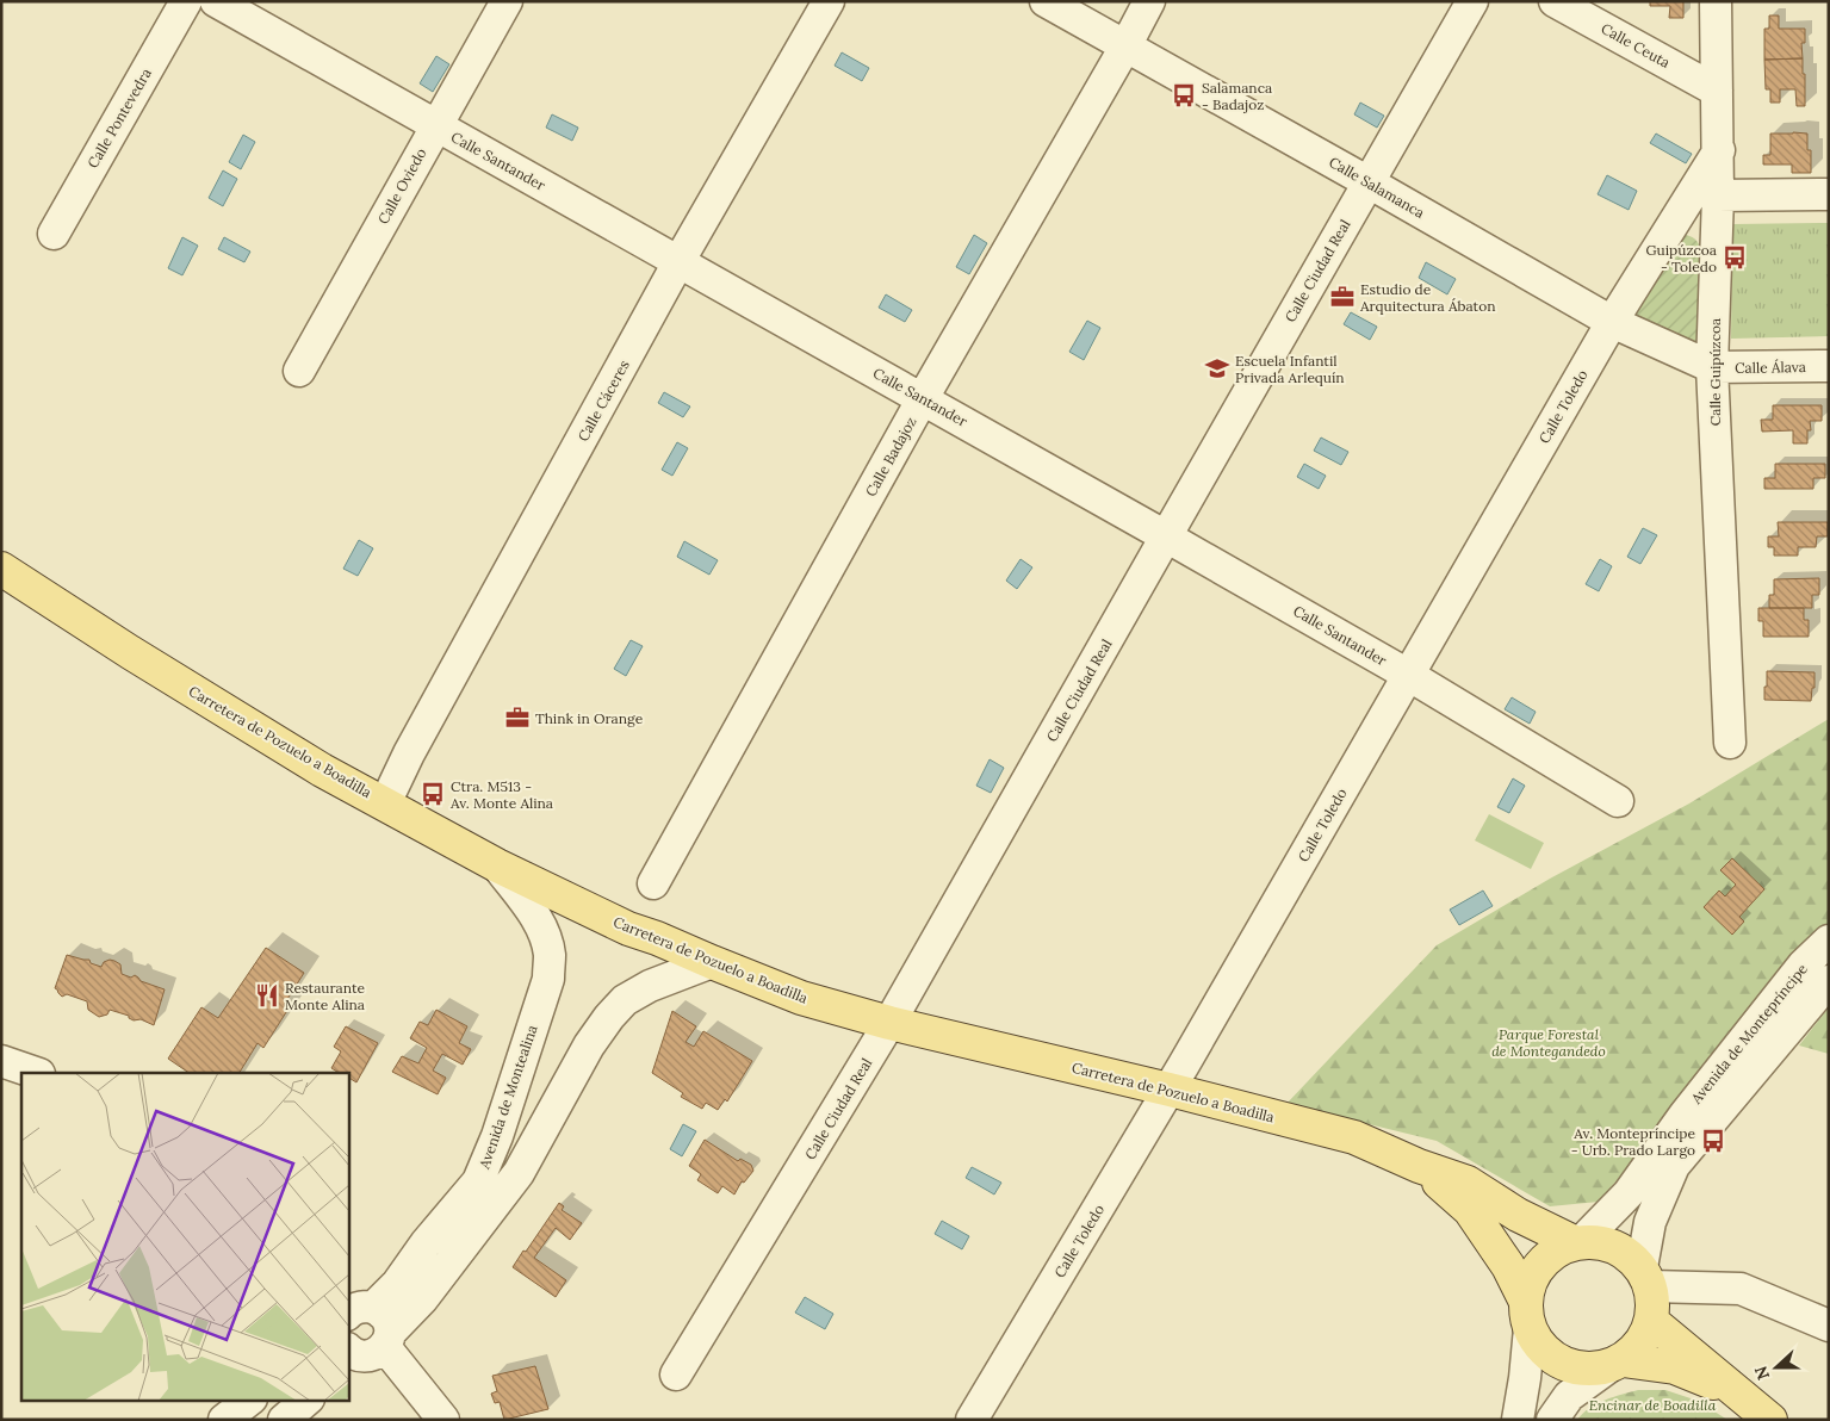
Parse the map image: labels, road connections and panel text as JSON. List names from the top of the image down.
{
  "streets": {
    "main road": ["Carretera de Pozuelo a Boadilla"],
    "street": [
      "Calle Ceuta",
      "Calle Pontevedra",
      "Calle Santander",
      "Calle Oviedo",
      "Calle Salamanca",
      "Calle Ciudad Real",
      "Calle Álava",
      "Calle Guipúzcoa",
      "Calle Cáceres",
      "Calle Toledo",
      "Calle Badajoz",
      "Avenida de Montepríncipe",
      "Avenida de Montealina"
    ]
  },
  "crossings": [
    ["Calle Ceuta", "Calle Guipúzcoa"],
    ["Calle Santander", "Calle Oviedo"],
    ["Calle Santander", "Calle Ciudad Real"],
    ["Calle Santander", "Calle Cáceres"],
    ["Calle Santander", "Calle Toledo"],
    ["Calle Santander", "Calle Badajoz"],
    ["Calle Salamanca", "Calle Ciudad Real"],
    ["Calle Salamanca", "Calle Álava"],
    ["Calle Salamanca", "Calle Guipúzcoa"],
    ["Calle Salamanca", "Calle Toledo"],
    ["Calle Salamanca", "Calle Badajoz"],
    ["Calle Ciudad Real", "Carretera de Pozuelo a Boadilla"],
    ["Calle Álava", "Calle Guipúzcoa"],
    ["Calle Guipúzcoa", "Calle Toledo"],
    ["Calle Cáceres", "Carretera de Pozuelo a Boadilla"],
    ["Calle Toledo", "Carretera de Pozuelo a Boadilla"],
    ["Carretera de Pozuelo a Boadilla", "Avenida de Montepríncipe"],
    ["Carretera de Pozuelo a Boadilla", "Avenida de Montealina"]
  ],
  "parks": ["Parque Forestal de Montegandedo", "Encinar de Boadilla"],
  "places": {
    "bus stop": [
      "Salamanca - Badajoz",
      "Guipúzcoa - Toledo",
      "Ctra. M513 - Av. Monte Alina",
      "Av. Montepríncipe - Urb. Prado Largo"
    ],
    "office": ["Estudio de Arquitectura Ábaton", "Think in Orange"],
    "school or university": ["Escuela Infantil Privada Arlequín"],
    "restaurant": ["Restaurante Monte Alina"]
  },
  "north": "left"
}
